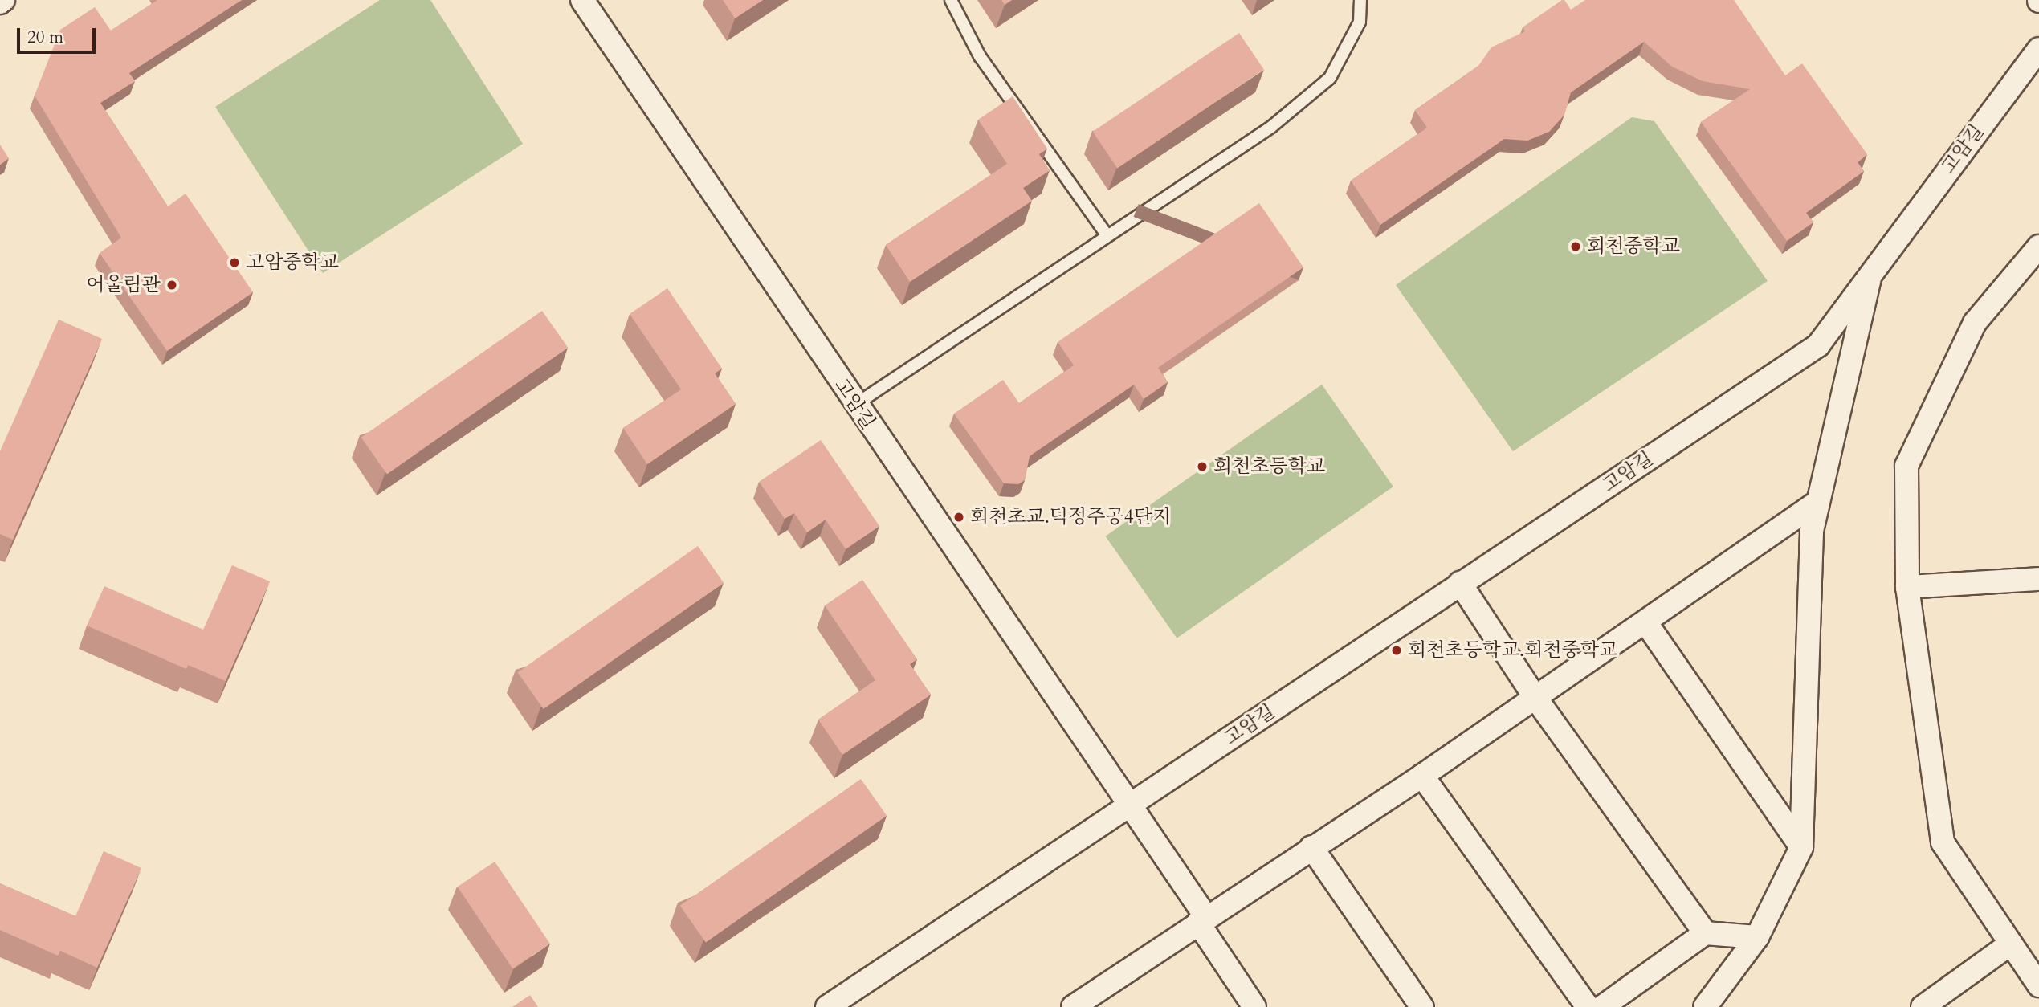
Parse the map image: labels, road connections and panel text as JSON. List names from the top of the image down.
{
  "streets": {
    "street": ["고암길"]
  },
  "places": [
    "회천중학교",
    "고암중학교",
    "어울림관",
    "회천초등학교",
    "회천초교.덕정주공4단지",
    "회천초등학교.회천중학교"
  ],
  "scale_bar": "20 m"
}
